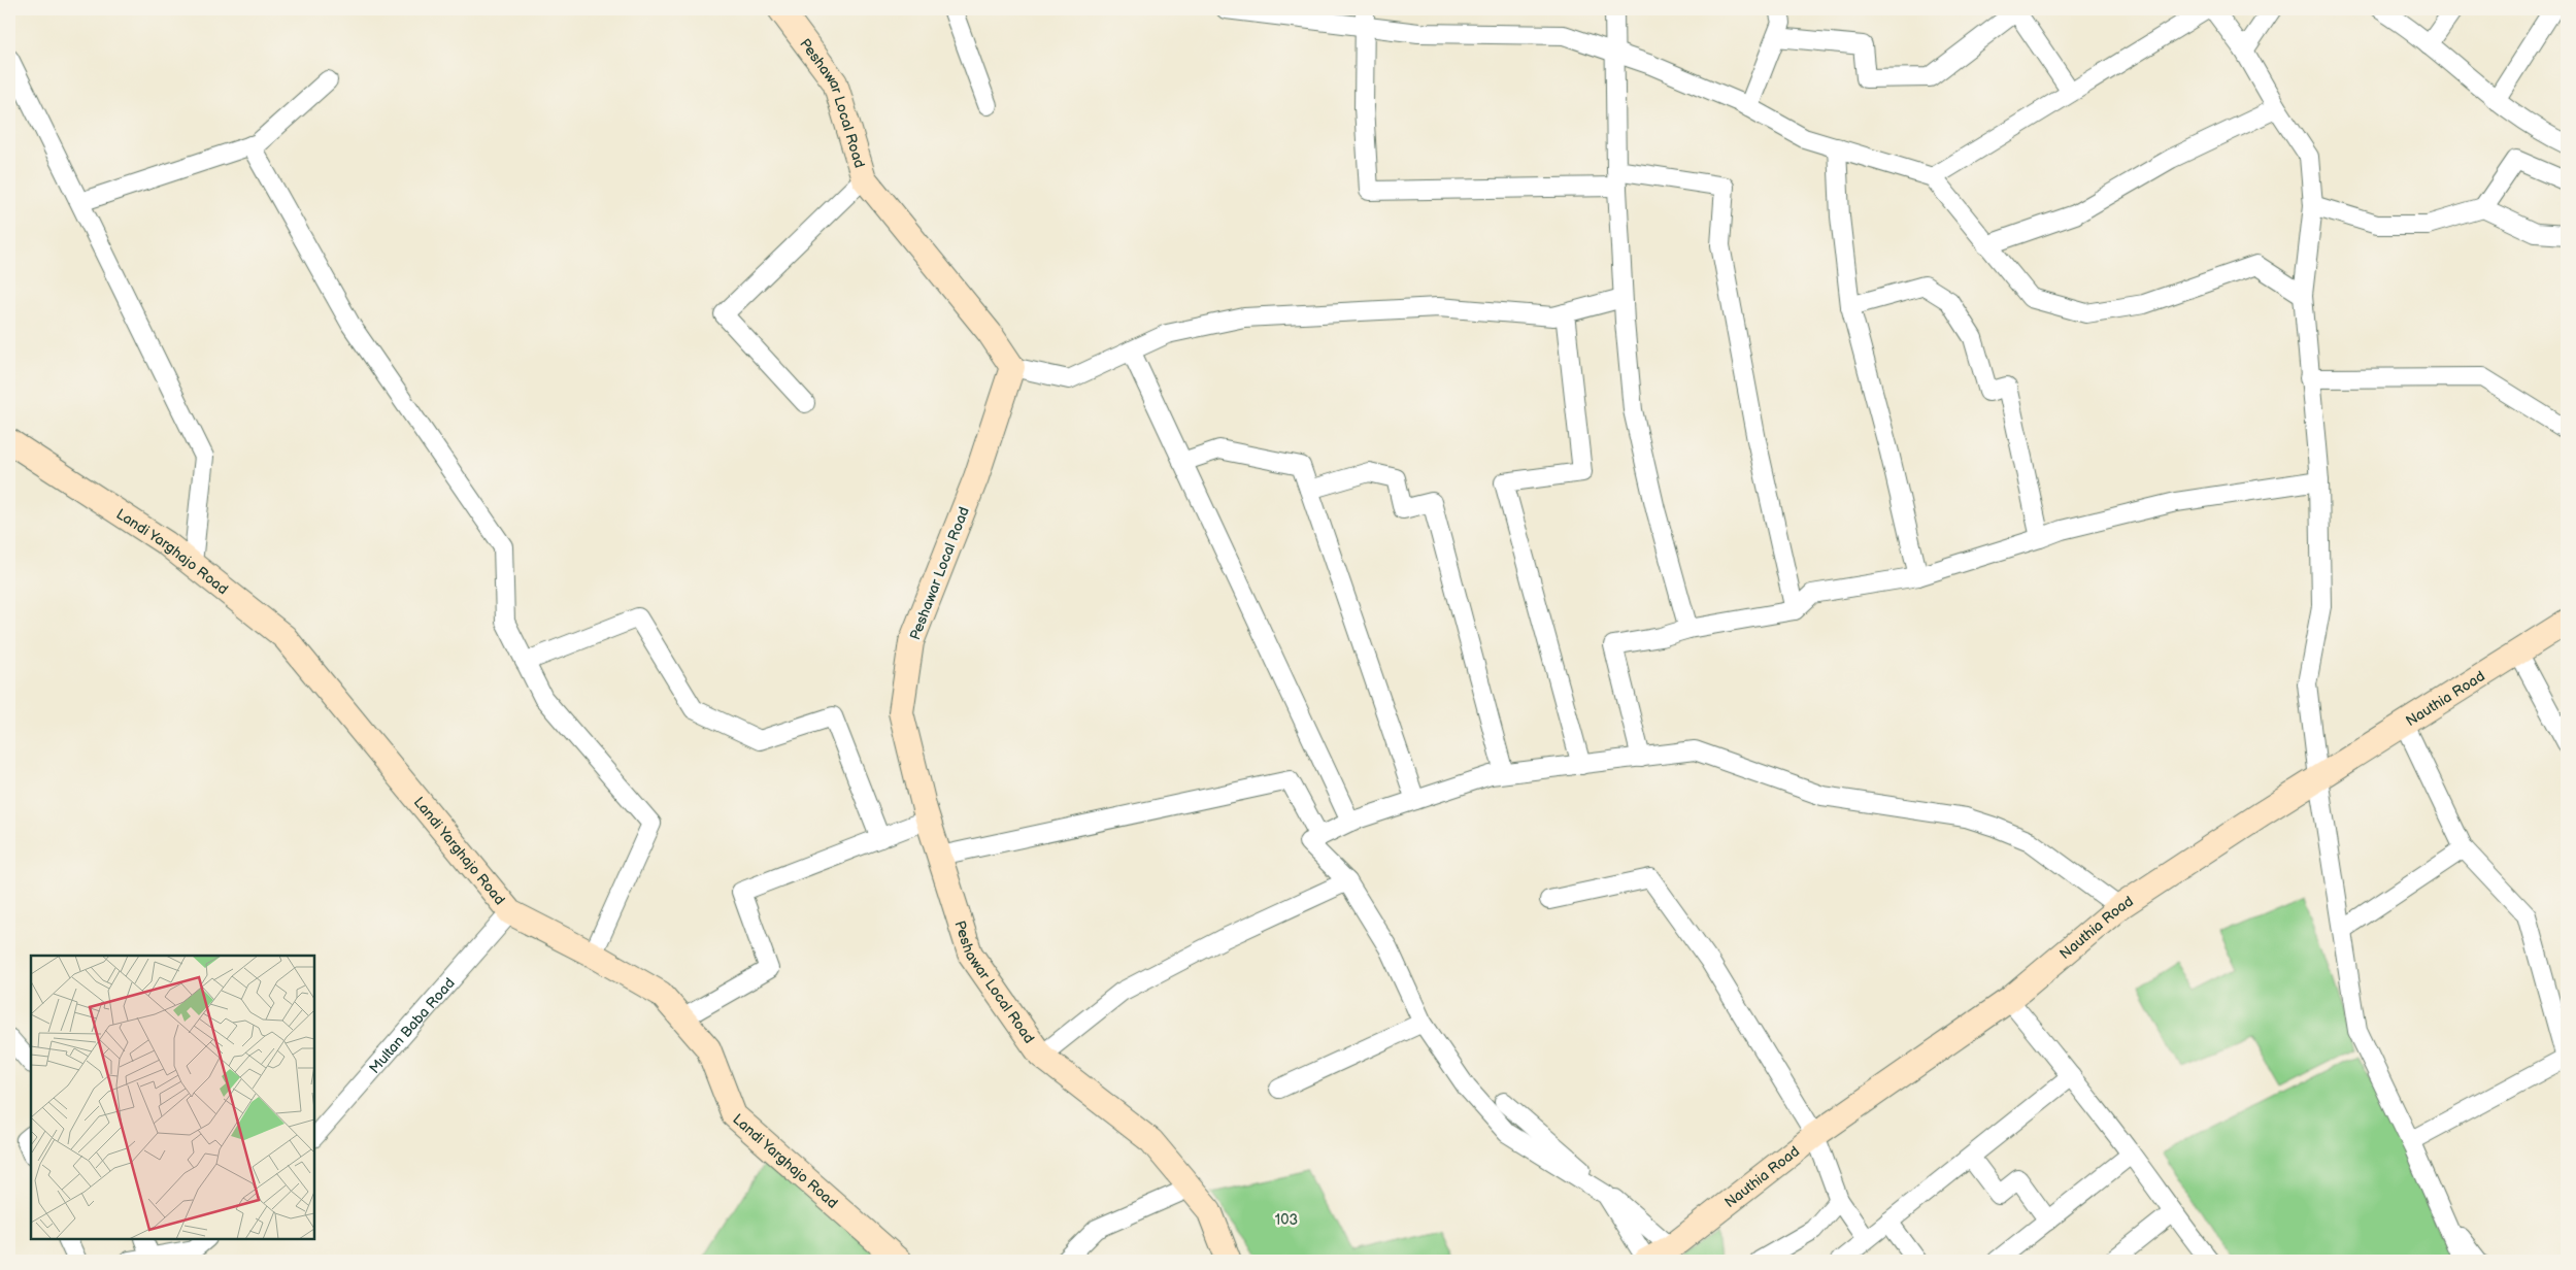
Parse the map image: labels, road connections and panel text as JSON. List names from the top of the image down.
{
  "streets": {
    "street": [
      "Peshawar Local Road",
      "Landi Yarghajo Road",
      "Nauthia Road",
      "Multan Baba Road"
    ]
  },
  "crossings": [
    ["Landi Yarghajo Road", "Multan Baba Road"]
  ],
  "parks": ["103"]
}
